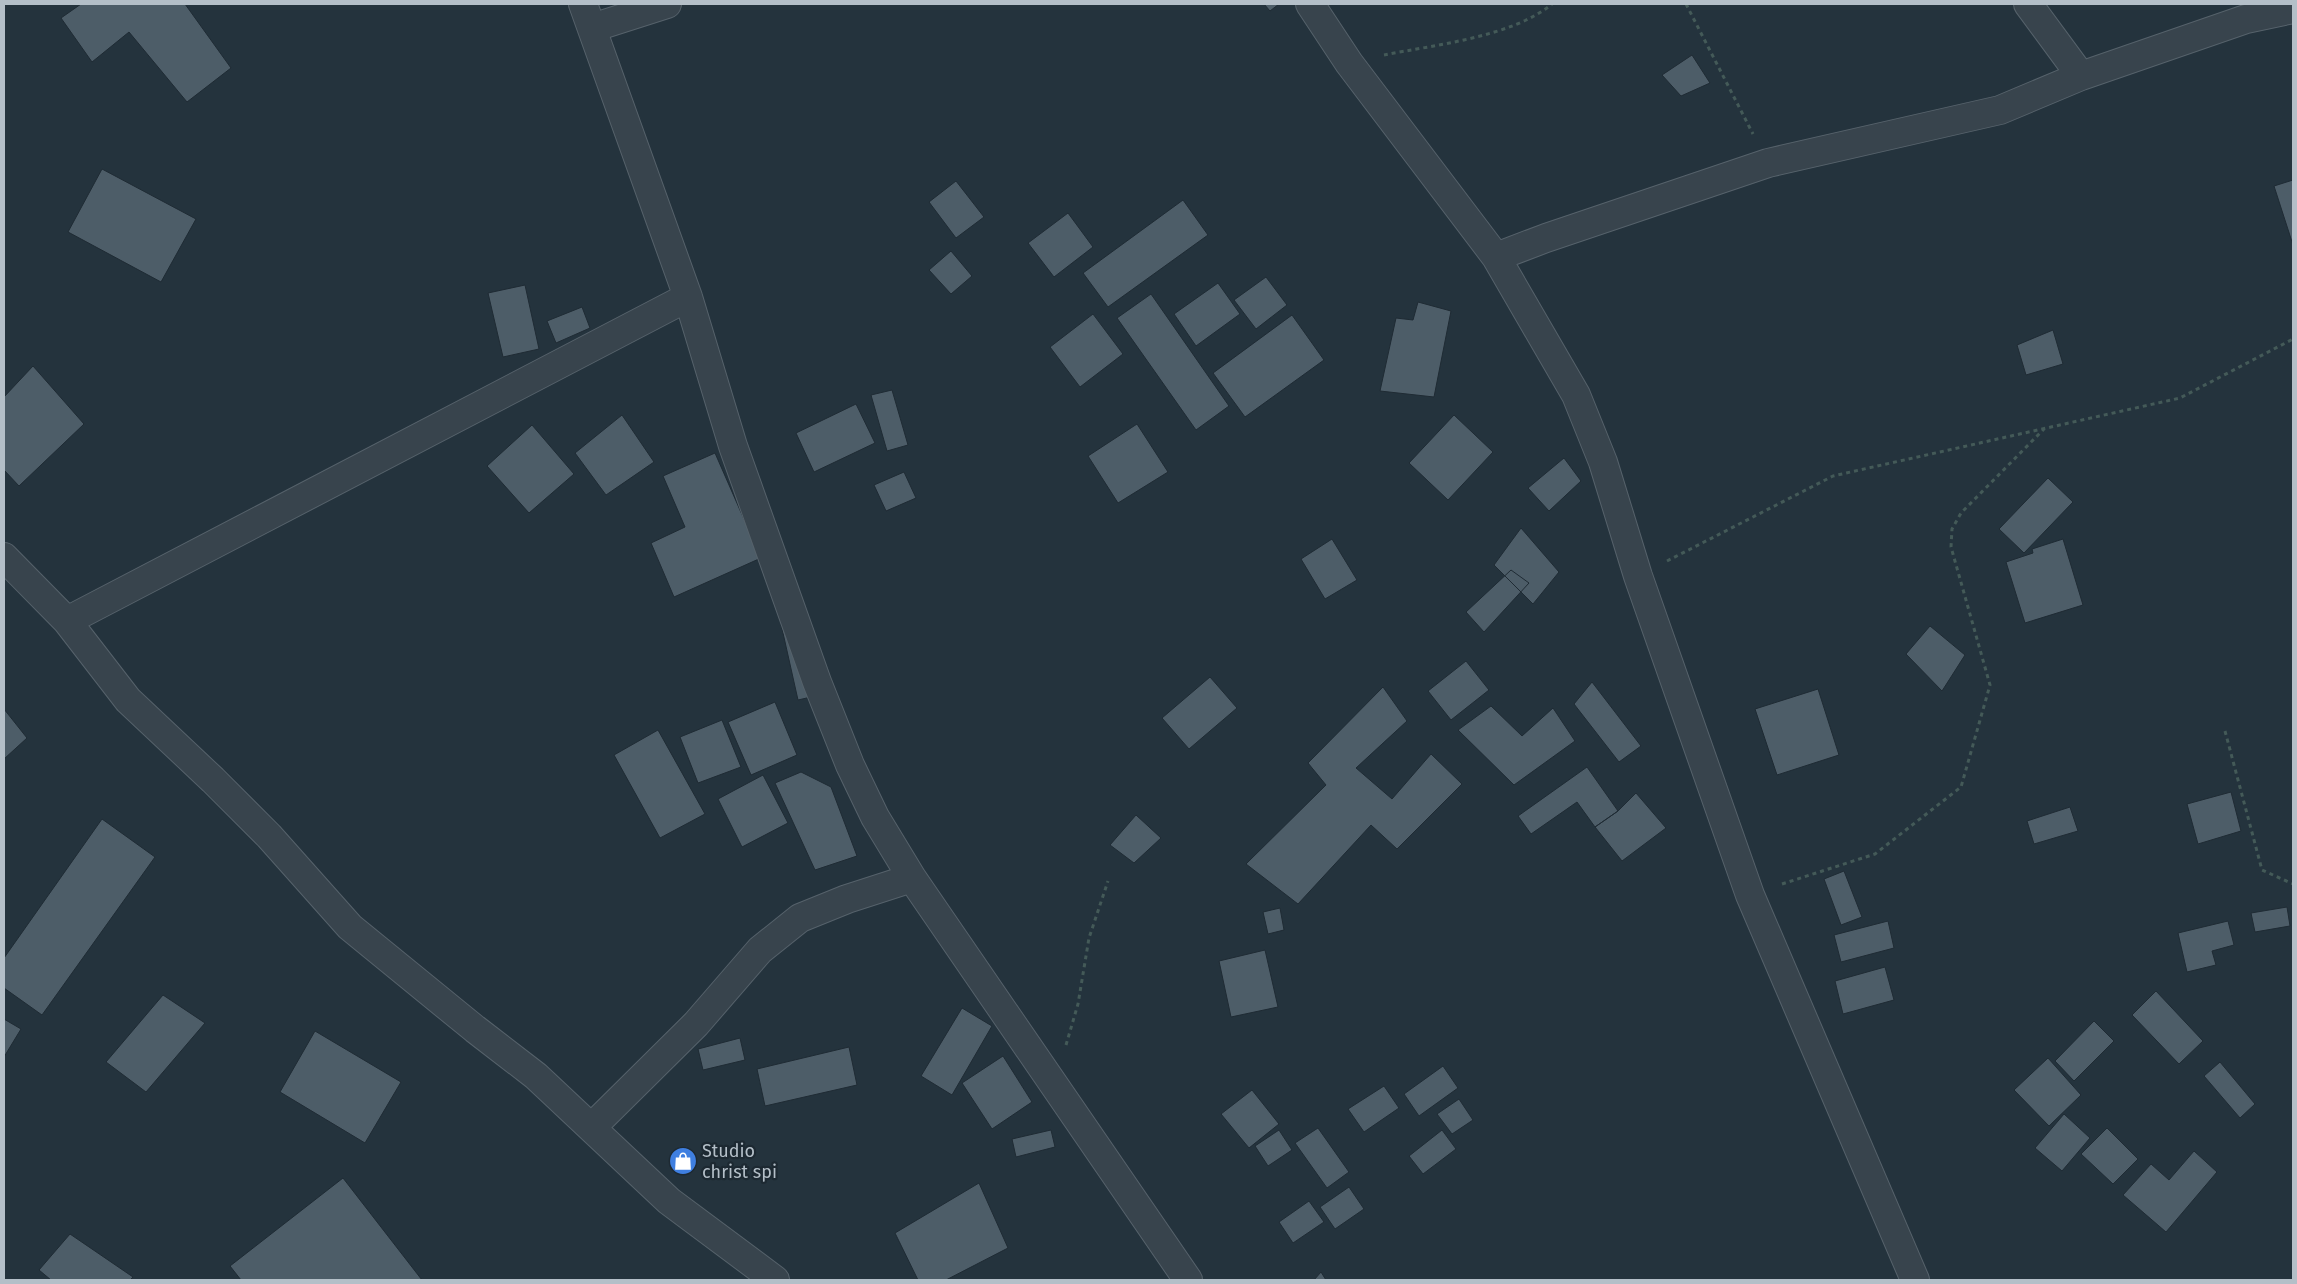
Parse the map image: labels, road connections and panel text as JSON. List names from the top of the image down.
{
  "places": {
    "shop": ["Studio christ spi"]
  }
}
